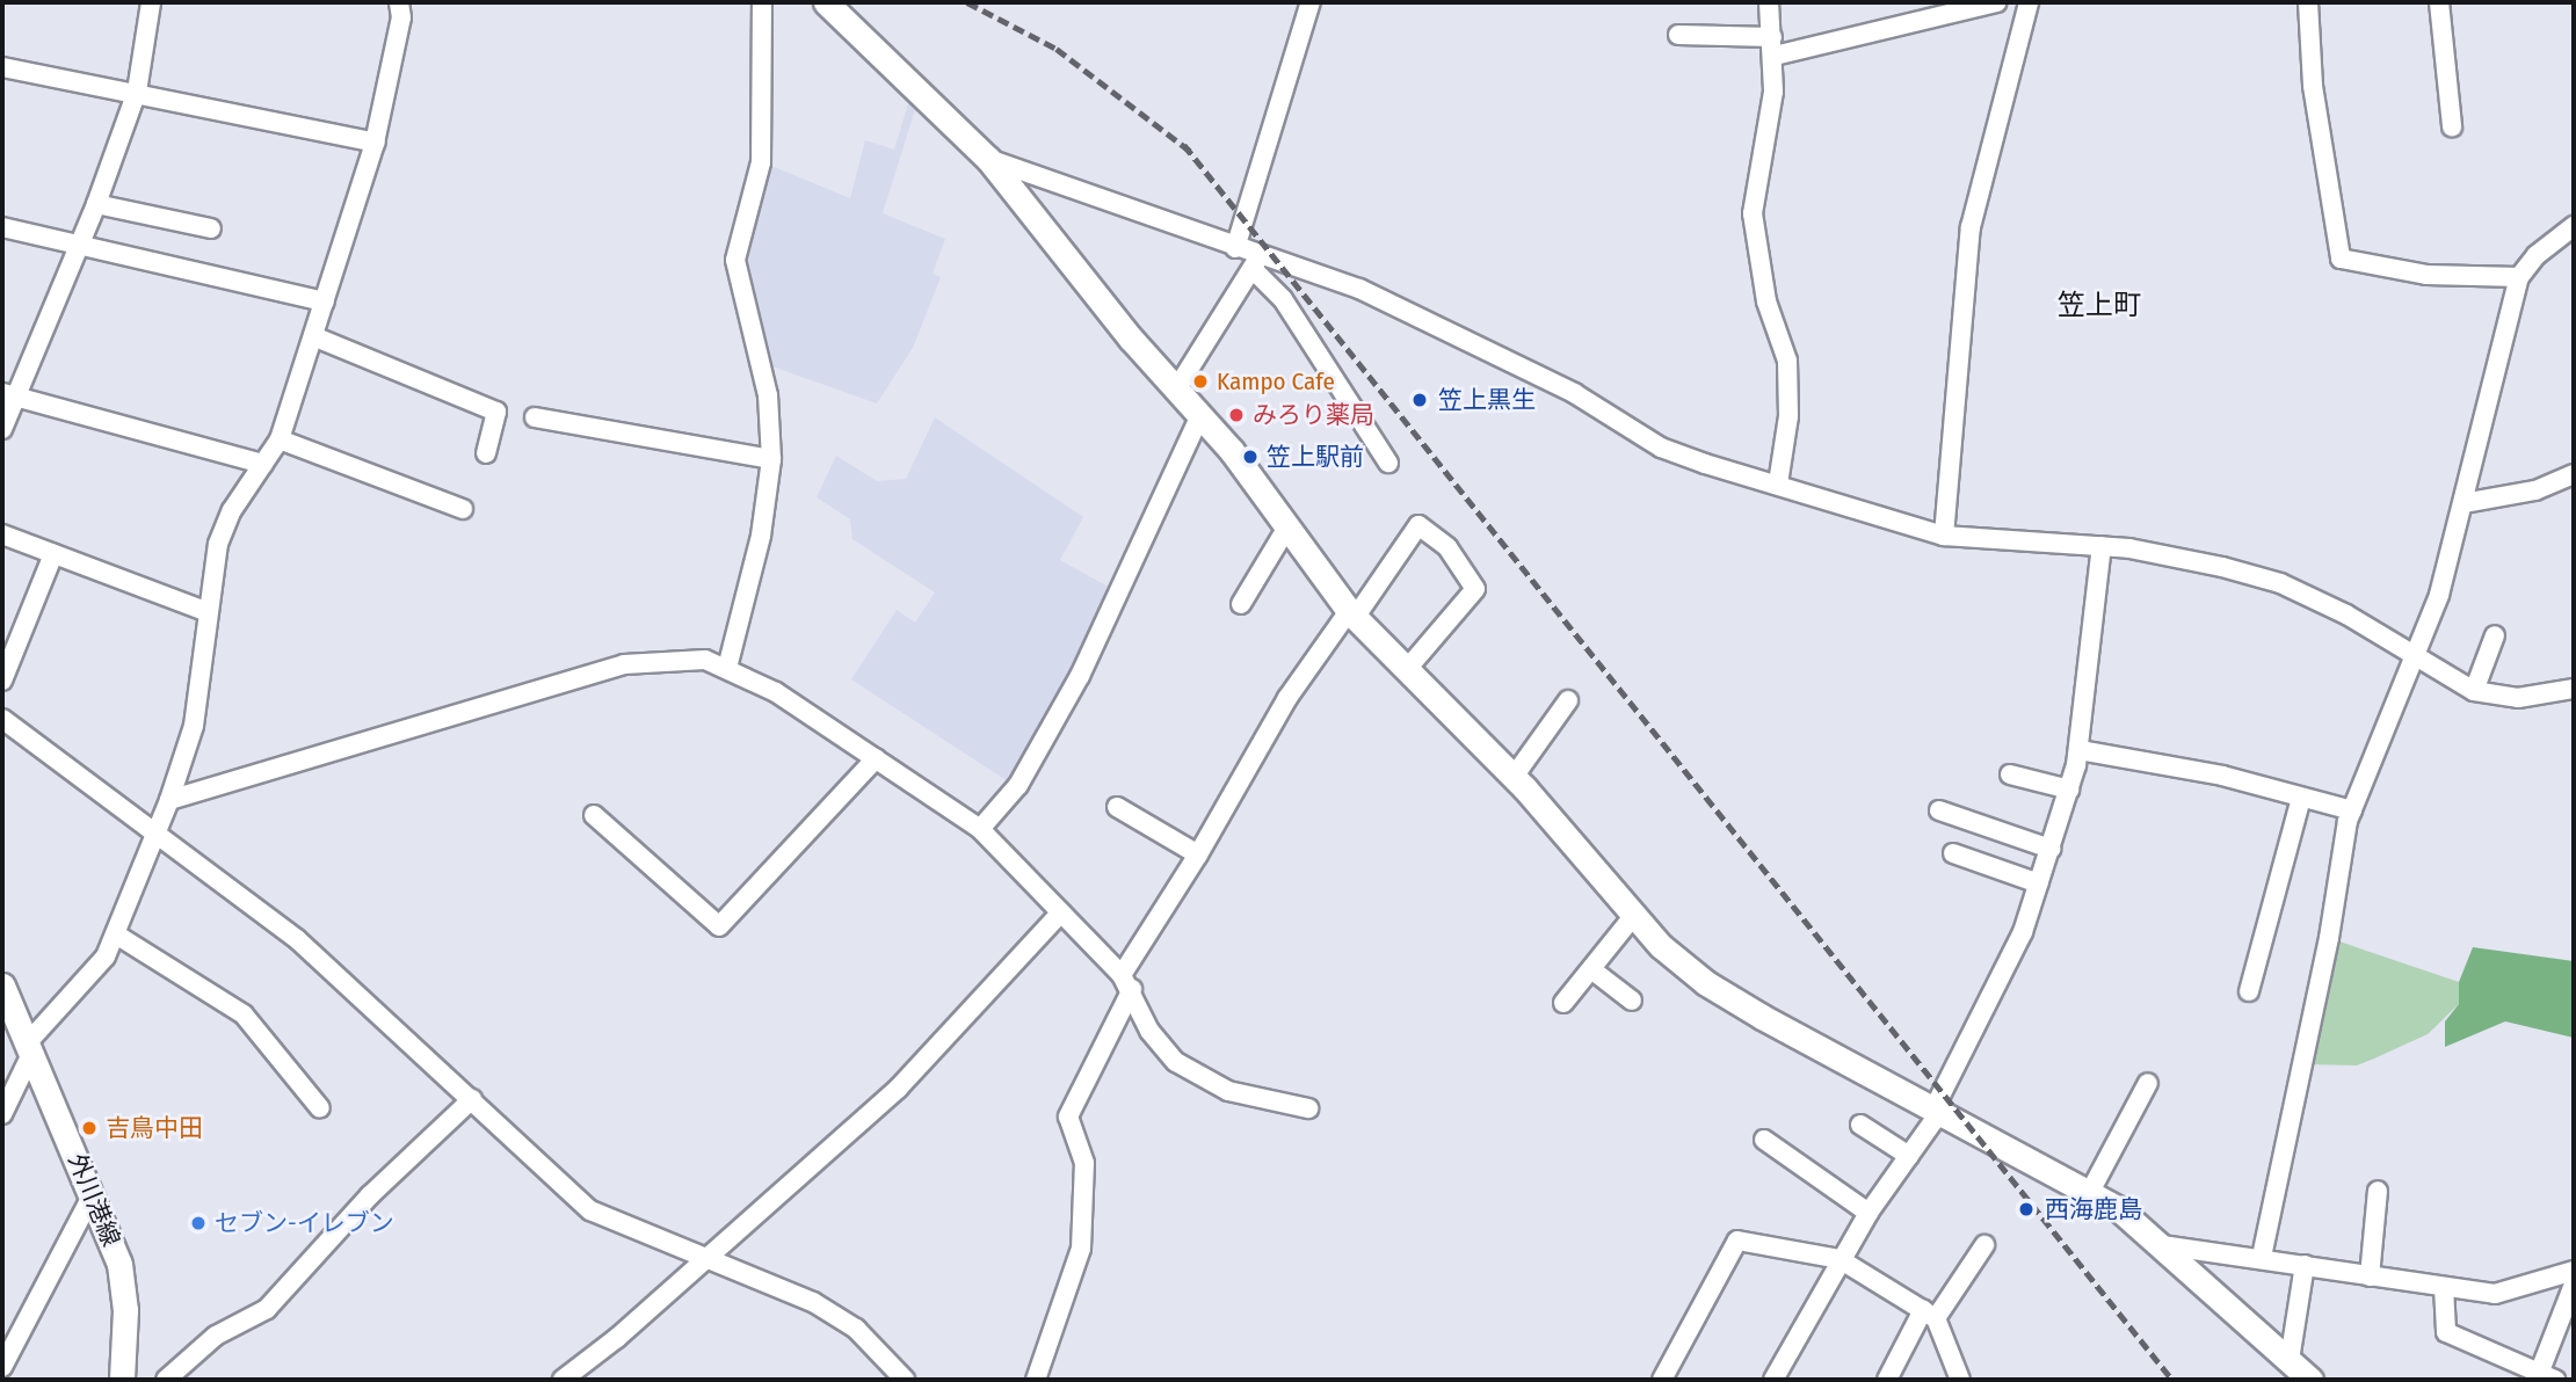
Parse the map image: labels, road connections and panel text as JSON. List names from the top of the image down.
{
  "streets": {
    "street": ["外川港線"]
  },
  "districts": ["笠上町"],
  "places": [
    "Kampo Cafe",
    "笠上黒生",
    "みろり薬局",
    "笠上駅前",
    "吉鳥中田",
    "西海鹿島",
    "セブン-イレブン"
  ]
}
